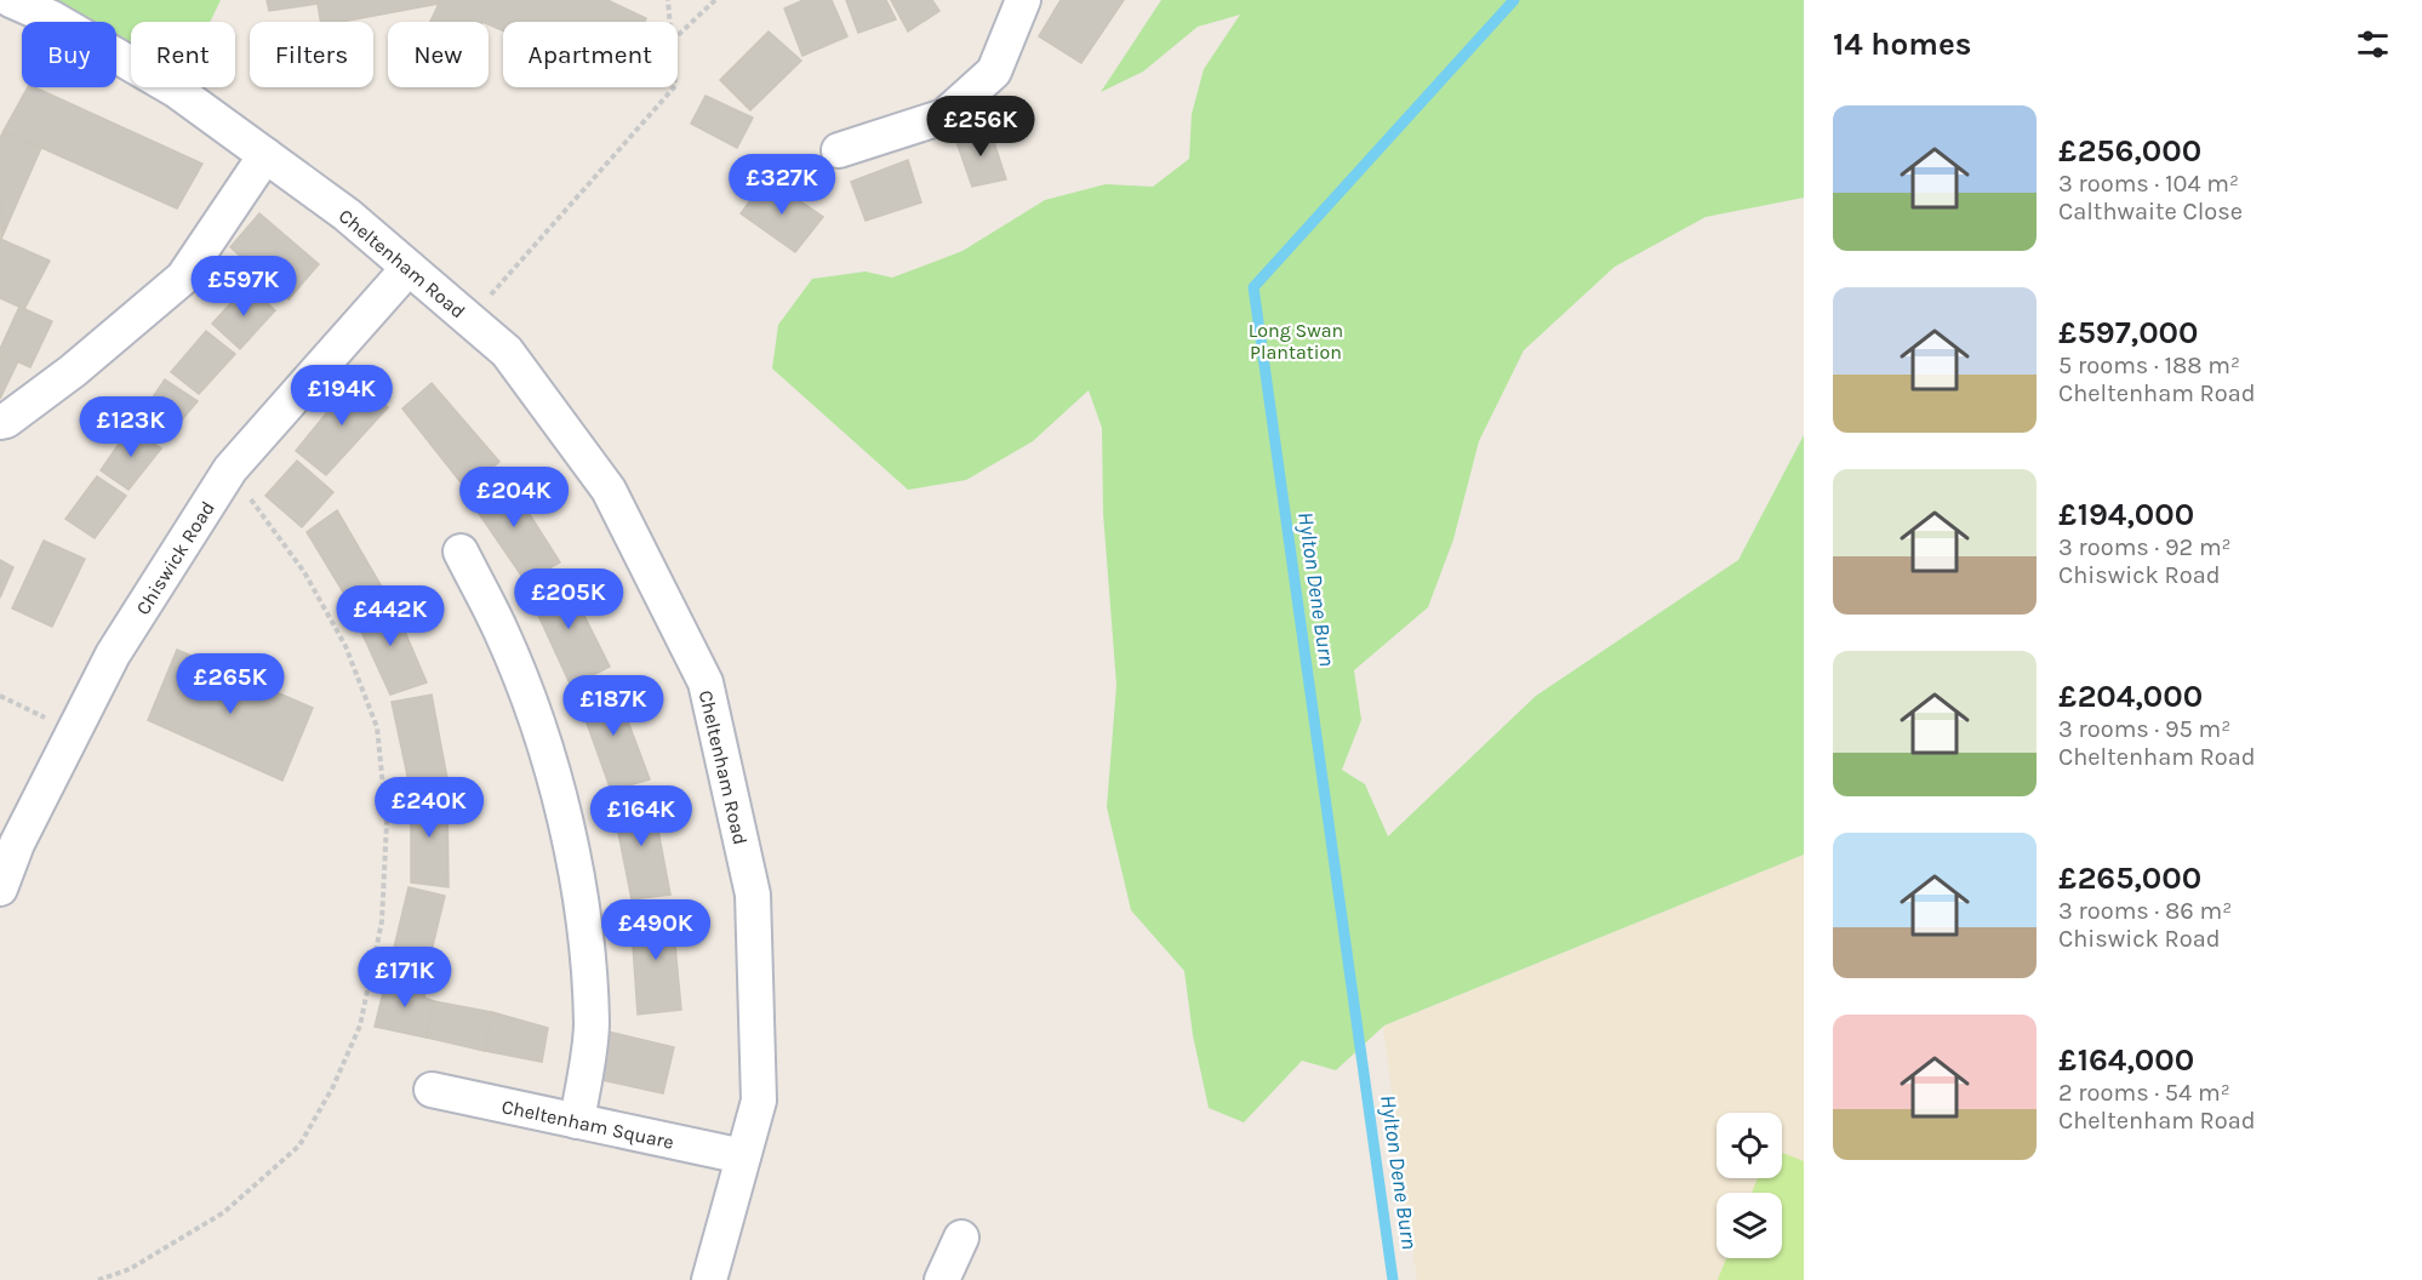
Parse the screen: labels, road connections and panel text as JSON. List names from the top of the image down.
{
  "streets": {
    "street": ["Cheltenham Road", "Chiswick Road", "Cheltenham Square"]
  },
  "crossings": [
    ["Cheltenham Road", "Chiswick Road"],
    ["Cheltenham Road", "Cheltenham Square"]
  ],
  "water": ["Hylton Dene Burn"],
  "parks": ["Long Swan Plantation"],
  "page": {
    "heading": "14 homes",
    "chip": [
      "Buy",
      "Rent",
      "Filters",
      "New",
      "Apartment"
    ],
    "list": [
      {
        "name": "£256,000",
        "note": "3 rooms · 104 m² · Calthwaite Close"
      },
      {
        "name": "£597,000",
        "note": "5 rooms · 188 m² · Cheltenham Road"
      },
      {
        "name": "£194,000",
        "note": "3 rooms · 92 m² · Chiswick Road"
      },
      {
        "name": "£204,000",
        "note": "3 rooms · 95 m² · Cheltenham Road"
      },
      {
        "name": "£265,000",
        "note": "3 rooms · 86 m² · Chiswick Road"
      },
      {
        "name": "£164,000",
        "note": "2 rooms · 54 m² · Cheltenham Road"
      }
    ],
    "price": [
      "£256K",
      "£327K",
      "£597K",
      "£194K",
      "£123K",
      "£204K",
      "£205K",
      "£442K",
      "£265K",
      "£187K",
      "£240K",
      "£164K",
      "£490K",
      "£171K"
    ]
  }
}
